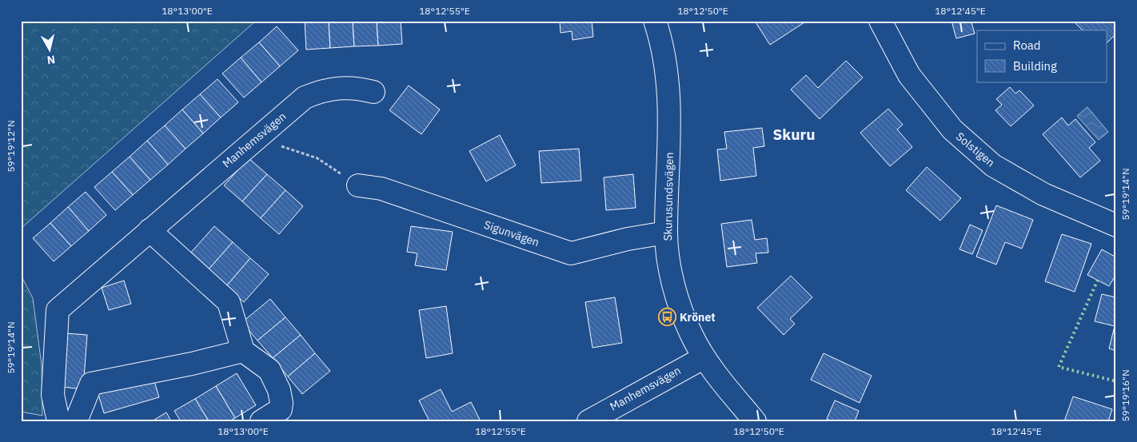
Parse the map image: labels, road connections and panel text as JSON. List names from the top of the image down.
{
  "streets": {
    "street": [
      "Manhemsvägen",
      "Solstigen",
      "Skurusundsvägen",
      "Sigunvägen"
    ]
  },
  "crossings": [
    ["Manhemsvägen", "Skurusundsvägen"],
    ["Skurusundsvägen", "Sigunvägen"]
  ],
  "districts": ["Skuru"],
  "places": {
    "bus stop": ["Krönet"]
  },
  "legend": ["Road", "Building"],
  "north": "bottom",
  "coordinates": [
    "18°13'00\"E",
    "18°12'55\"E",
    "18°12'50\"E",
    "18°12'45\"E",
    "59°19'12\"N",
    "59°19'14\"N",
    "59°19'16\"N"
  ]
}
